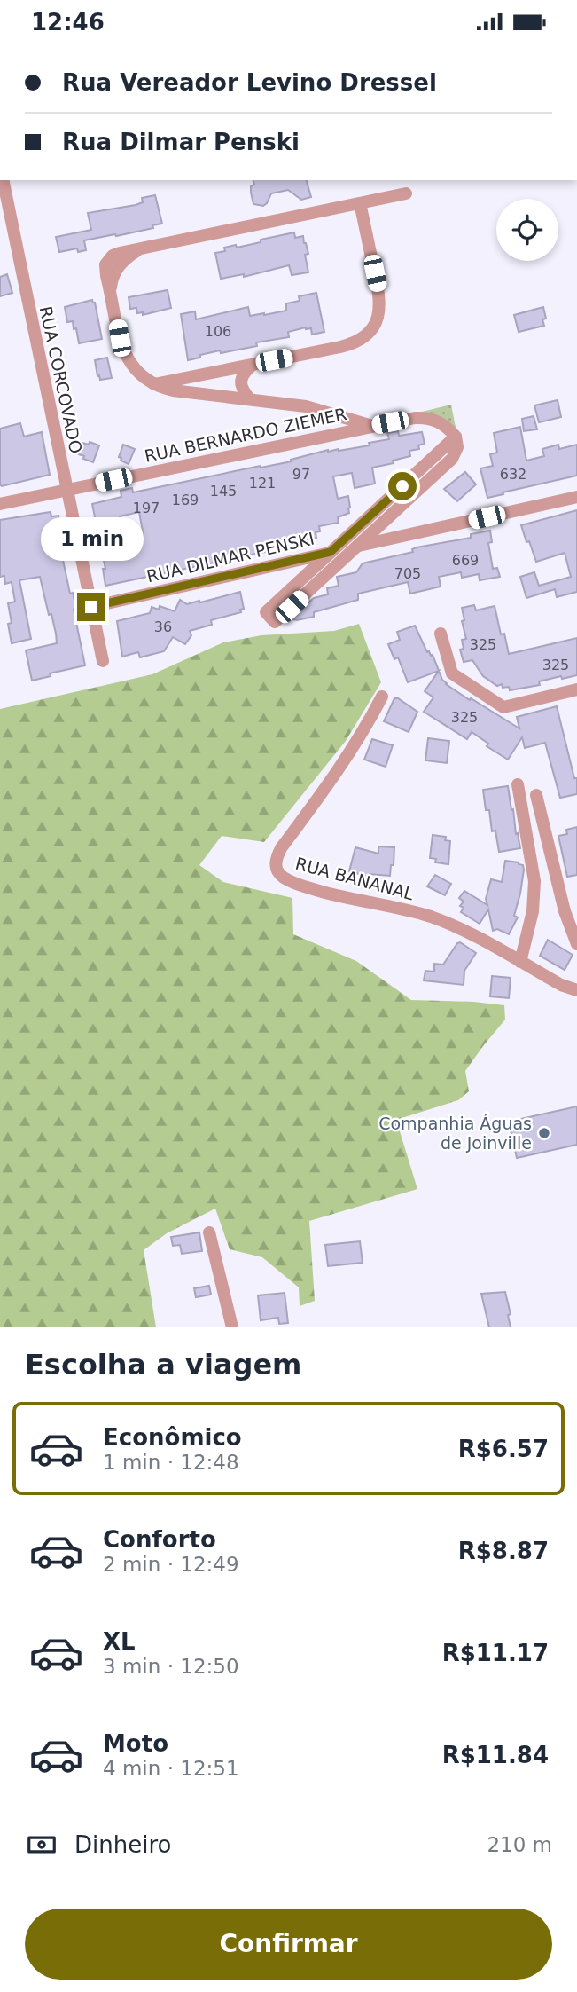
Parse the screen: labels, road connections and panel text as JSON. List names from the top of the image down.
{
  "streets": {
    "street": [
      "RUA CORCOVADO",
      "RUA BERNARDO ZIEMER",
      "RUA DILMAR PENSKI",
      "RUA BANANAL"
    ]
  },
  "crossings": [
    ["RUA CORCOVADO", "RUA BERNARDO ZIEMER"],
    ["RUA CORCOVADO", "RUA DILMAR PENSKI"]
  ],
  "places": ["Companhia Águas de Joinville"],
  "house_numbers": [
    "106",
    "97",
    "632",
    "121",
    "145",
    "169",
    "197",
    "669",
    "705",
    "36",
    "325",
    "325",
    "325"
  ],
  "page": {
    "status": "12:46",
    "banner": ["Rua Vereador Levino Dressel", "Rua Dilmar Penski"],
    "bubble": "1 min",
    "heading": "Escolha a viagem",
    "list": [
      {
        "name": "Econômico",
        "note": "1 min · 12:48",
        "value": "R$6.57"
      },
      {
        "name": "Conforto",
        "note": "2 min · 12:49",
        "value": "R$8.87"
      },
      {
        "name": "XL",
        "note": "3 min · 12:50",
        "value": "R$11.17"
      },
      {
        "name": "Moto",
        "note": "4 min · 12:51",
        "value": "R$11.84"
      }
    ],
    "pay": ["Dinheiro", "210 m"],
    "buttons": "Confirmar"
  }
}
